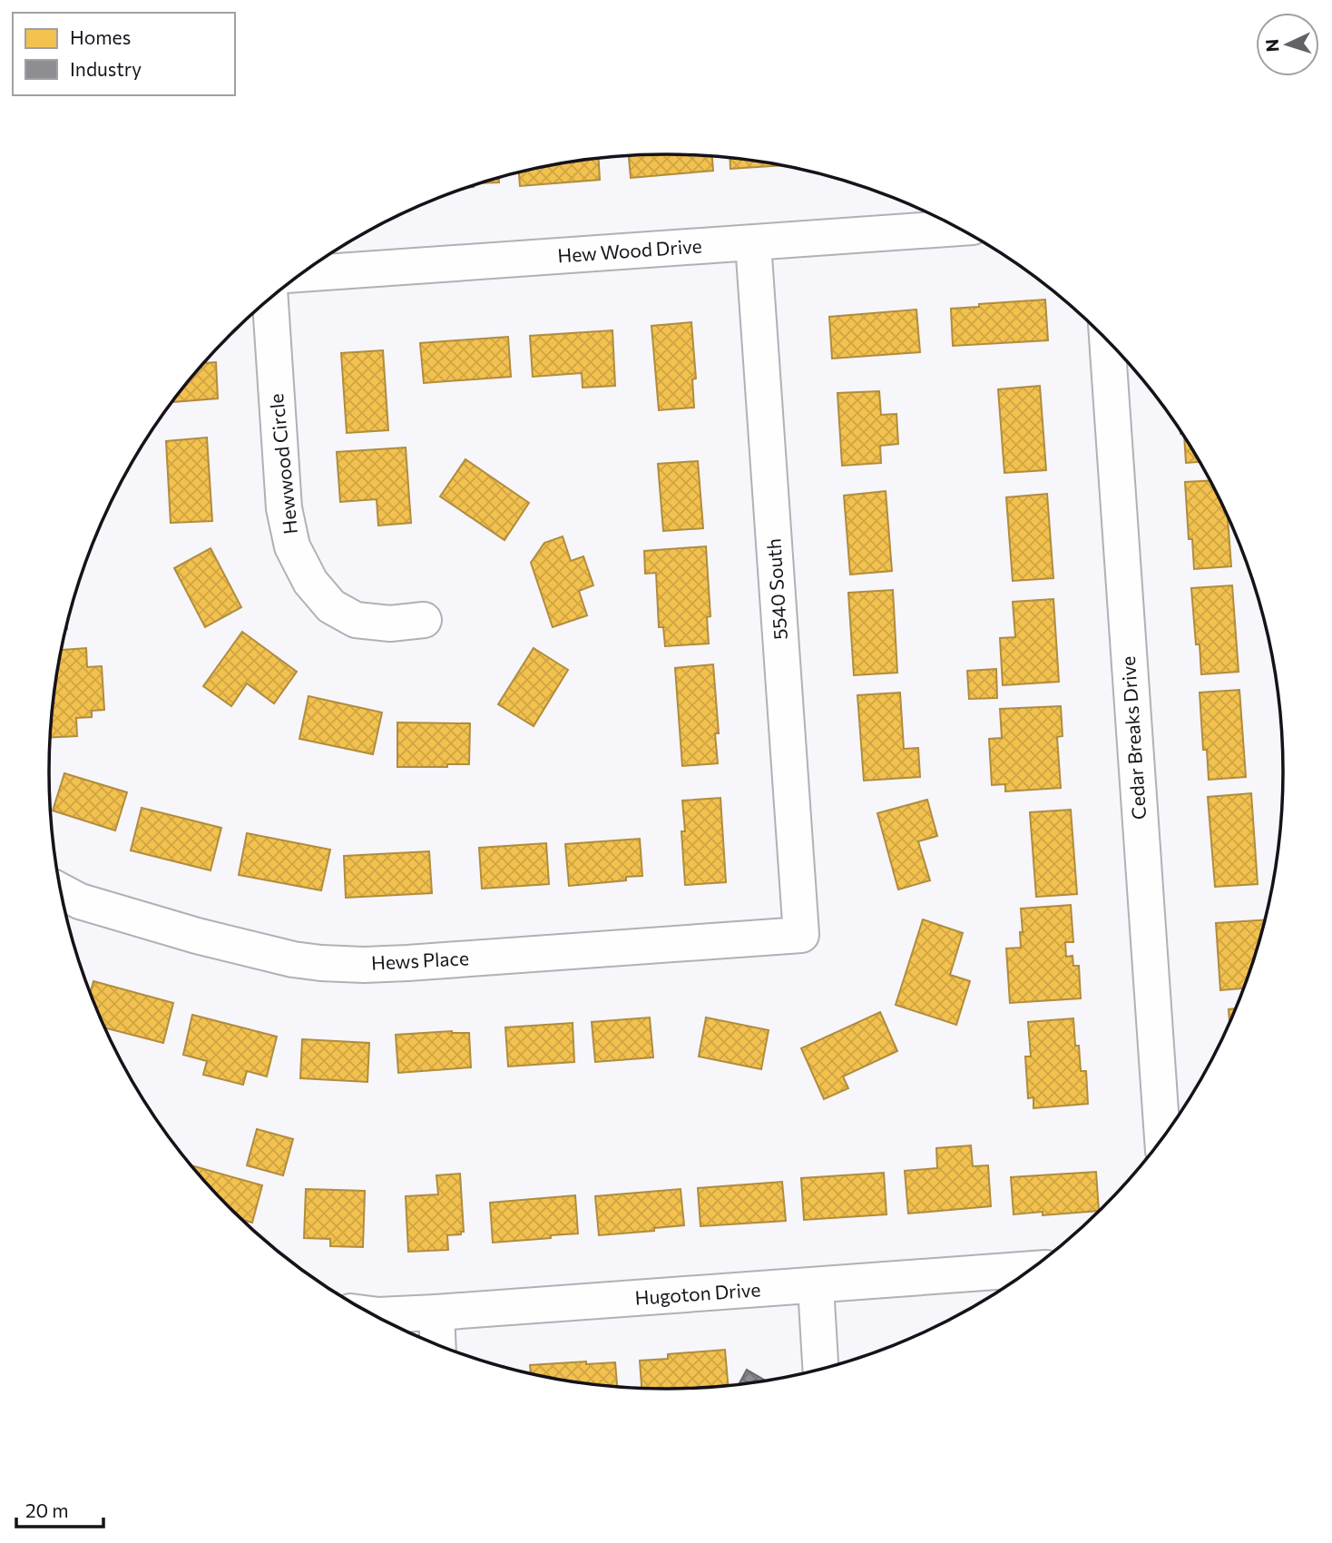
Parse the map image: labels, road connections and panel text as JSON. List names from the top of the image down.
{
  "streets": {
    "street": [
      "Hew Wood Drive",
      "Hewwood Circle",
      "5540 South",
      "Cedar Breaks Drive",
      "Hews Place",
      "Hugoton Drive"
    ]
  },
  "crossings": [
    ["Hew Wood Drive", "5540 South"],
    ["5540 South", "Hews Place"]
  ],
  "legend": ["Homes", "Industry"],
  "scale_bar": "20 m",
  "north": "left"
}
